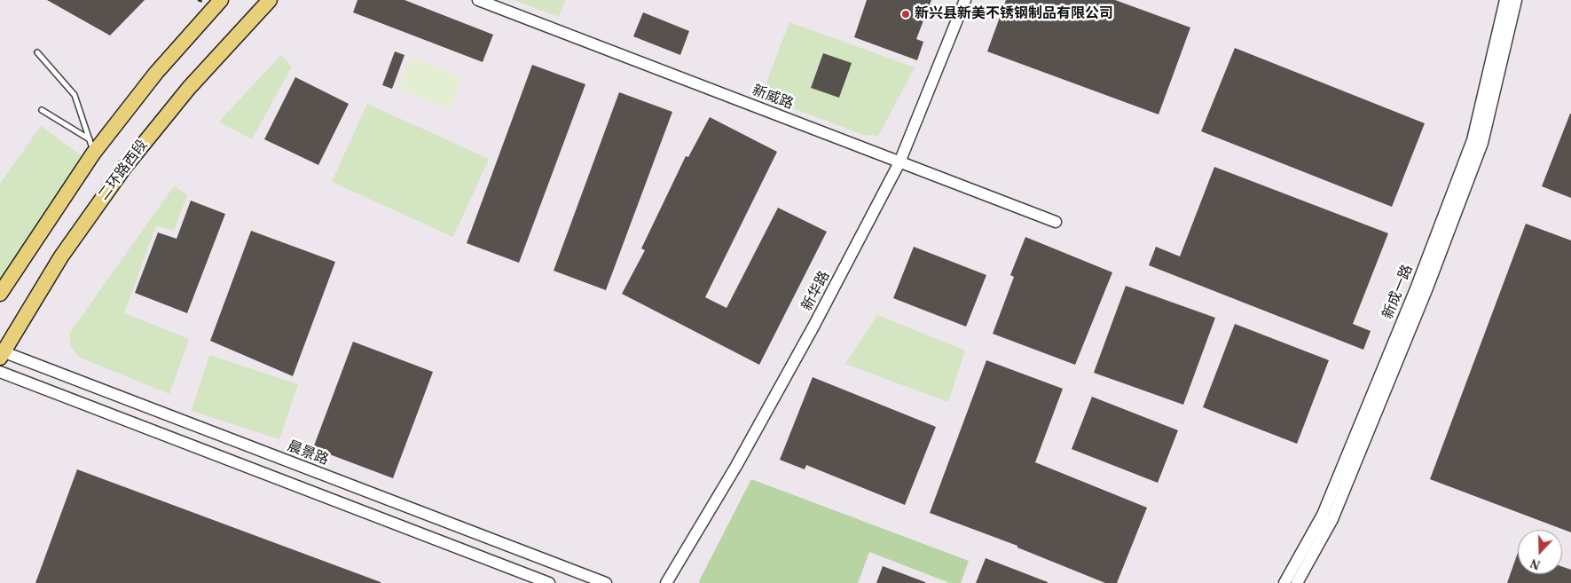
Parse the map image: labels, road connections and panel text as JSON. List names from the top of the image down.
{
  "streets": {
    "main road": ["二环路西段"],
    "street": [
      "新威路",
      "新华路",
      "新成一路",
      "晨景路"
    ]
  },
  "crossings": [
    ["新威路", "新华路"],
    ["二环路西段", "晨景路"]
  ],
  "places": ["新兴县新美不锈钢制品有限公司"],
  "north": "bottom"
}
